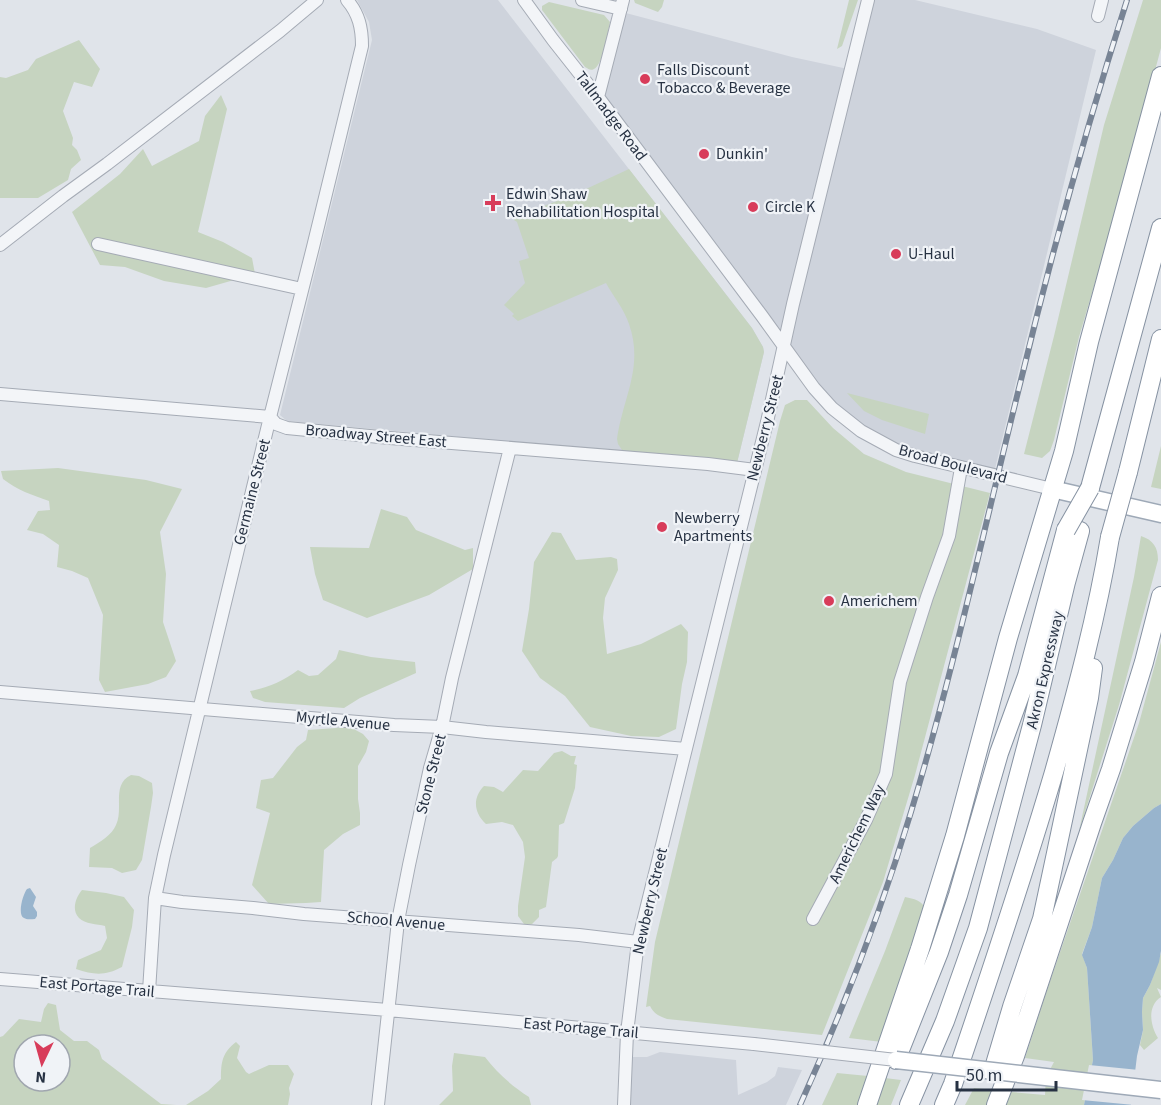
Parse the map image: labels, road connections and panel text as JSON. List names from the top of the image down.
{
  "streets": {
    "highway": ["Akron Expressway"],
    "main road": ["Broad Boulevard", "East Portage Trail"],
    "street": [
      "Tallmadge Road",
      "Newberry Street",
      "Broadway Street East",
      "Germaine Street",
      "Myrtle Avenue",
      "Stone Street",
      "Americhem Way",
      "School Avenue"
    ]
  },
  "crossings": [
    ["Tallmadge Road", "Newberry Street"],
    ["Tallmadge Road", "Broad Boulevard"],
    ["Newberry Street", "Broadway Street East"],
    ["Newberry Street", "Broad Boulevard"],
    ["Newberry Street", "Myrtle Avenue"],
    ["Newberry Street", "School Avenue"],
    ["Newberry Street", "East Portage Trail"],
    ["Broadway Street East", "Germaine Street"],
    ["Broadway Street East", "Stone Street"],
    ["Broad Boulevard", "Americhem Way"],
    ["Germaine Street", "Myrtle Avenue"],
    ["Germaine Street", "School Avenue"],
    ["Germaine Street", "East Portage Trail"],
    ["Myrtle Avenue", "Stone Street"],
    ["Stone Street", "School Avenue"],
    ["Stone Street", "East Portage Trail"]
  ],
  "places": {
    "other": [
      "Falls Discount Tobacco & Beverage",
      "Dunkin'",
      "Circle K",
      "U-Haul",
      "Newberry Apartments",
      "Americhem"
    ],
    "health": ["Edwin Shaw Rehabilitation Hospital"]
  },
  "scale_bar": "50 m",
  "north": "bottom"
}
